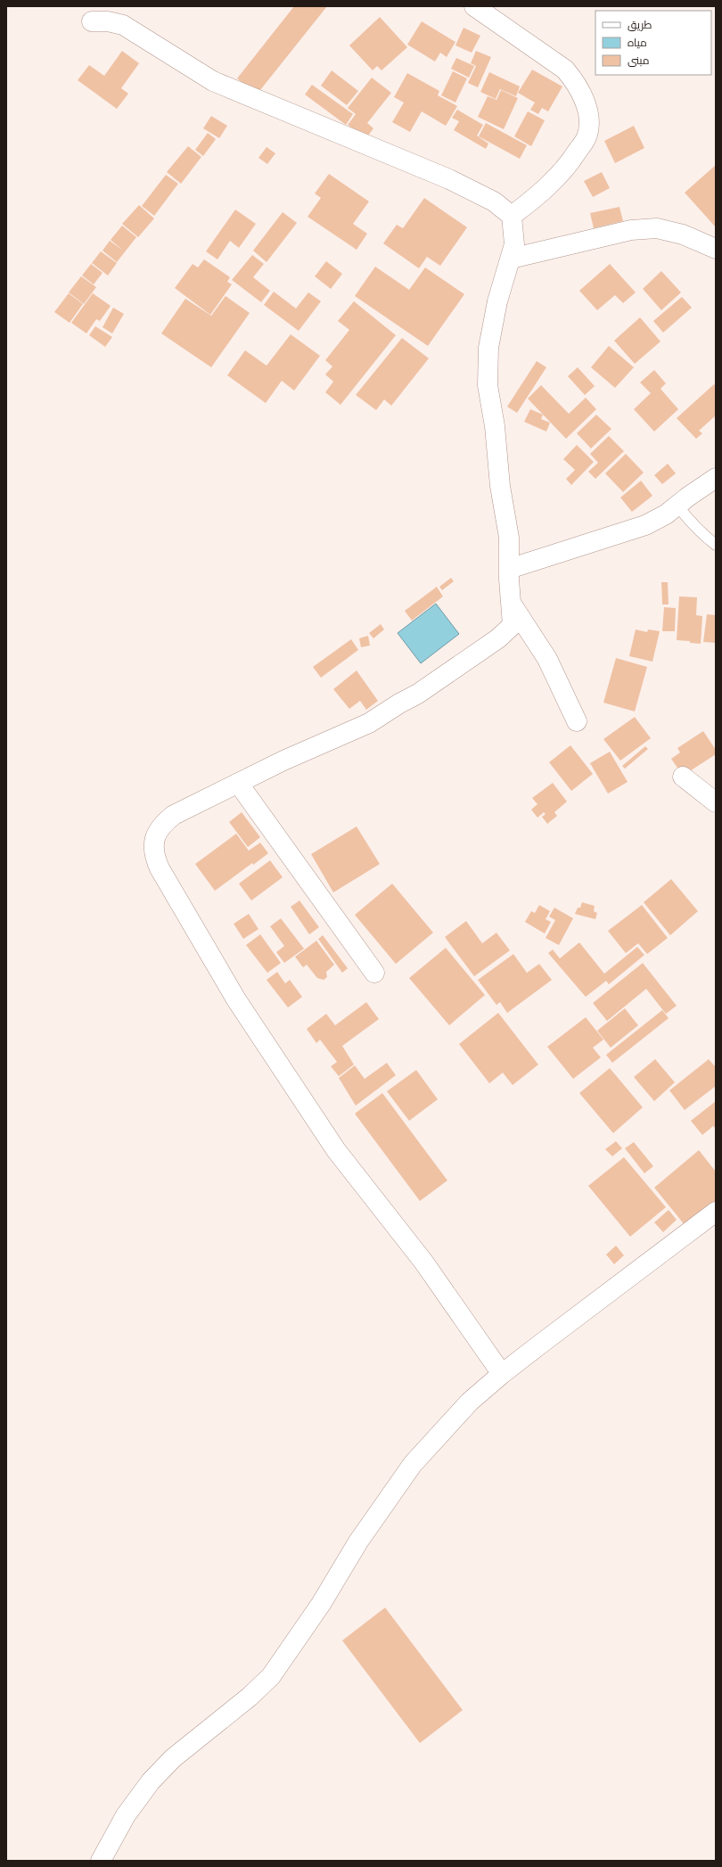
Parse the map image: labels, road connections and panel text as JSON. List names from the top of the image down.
{
  "legend": ["طريق", "مياه", "مبنى"]
}
